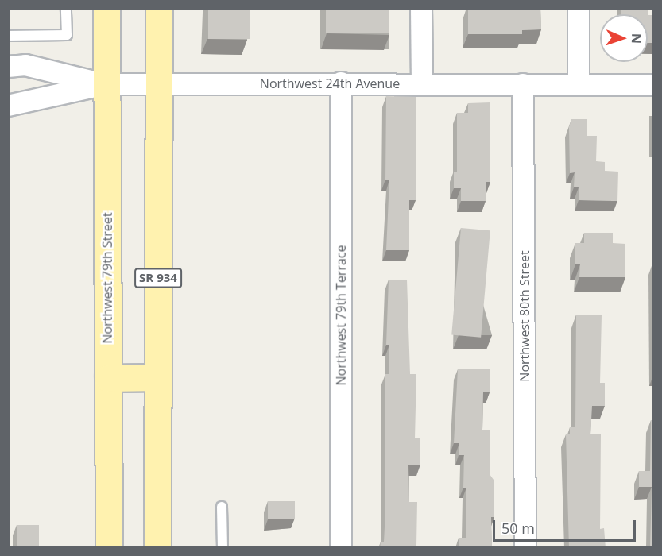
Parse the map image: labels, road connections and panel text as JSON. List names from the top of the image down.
{
  "streets": {
    "main road": ["Northwest 79th Street", "SR 934"],
    "street": ["Northwest 24th Avenue", "Northwest 79th Terrace", "Northwest 80th Street"]
  },
  "crossings": [
    ["Northwest 24th Avenue", "Northwest 79th Street"],
    ["Northwest 24th Avenue", "SR 934"],
    ["Northwest 24th Avenue", "Northwest 79th Terrace"],
    ["Northwest 24th Avenue", "Northwest 80th Street"]
  ],
  "scale_bar": "50 m",
  "north": "right"
}
